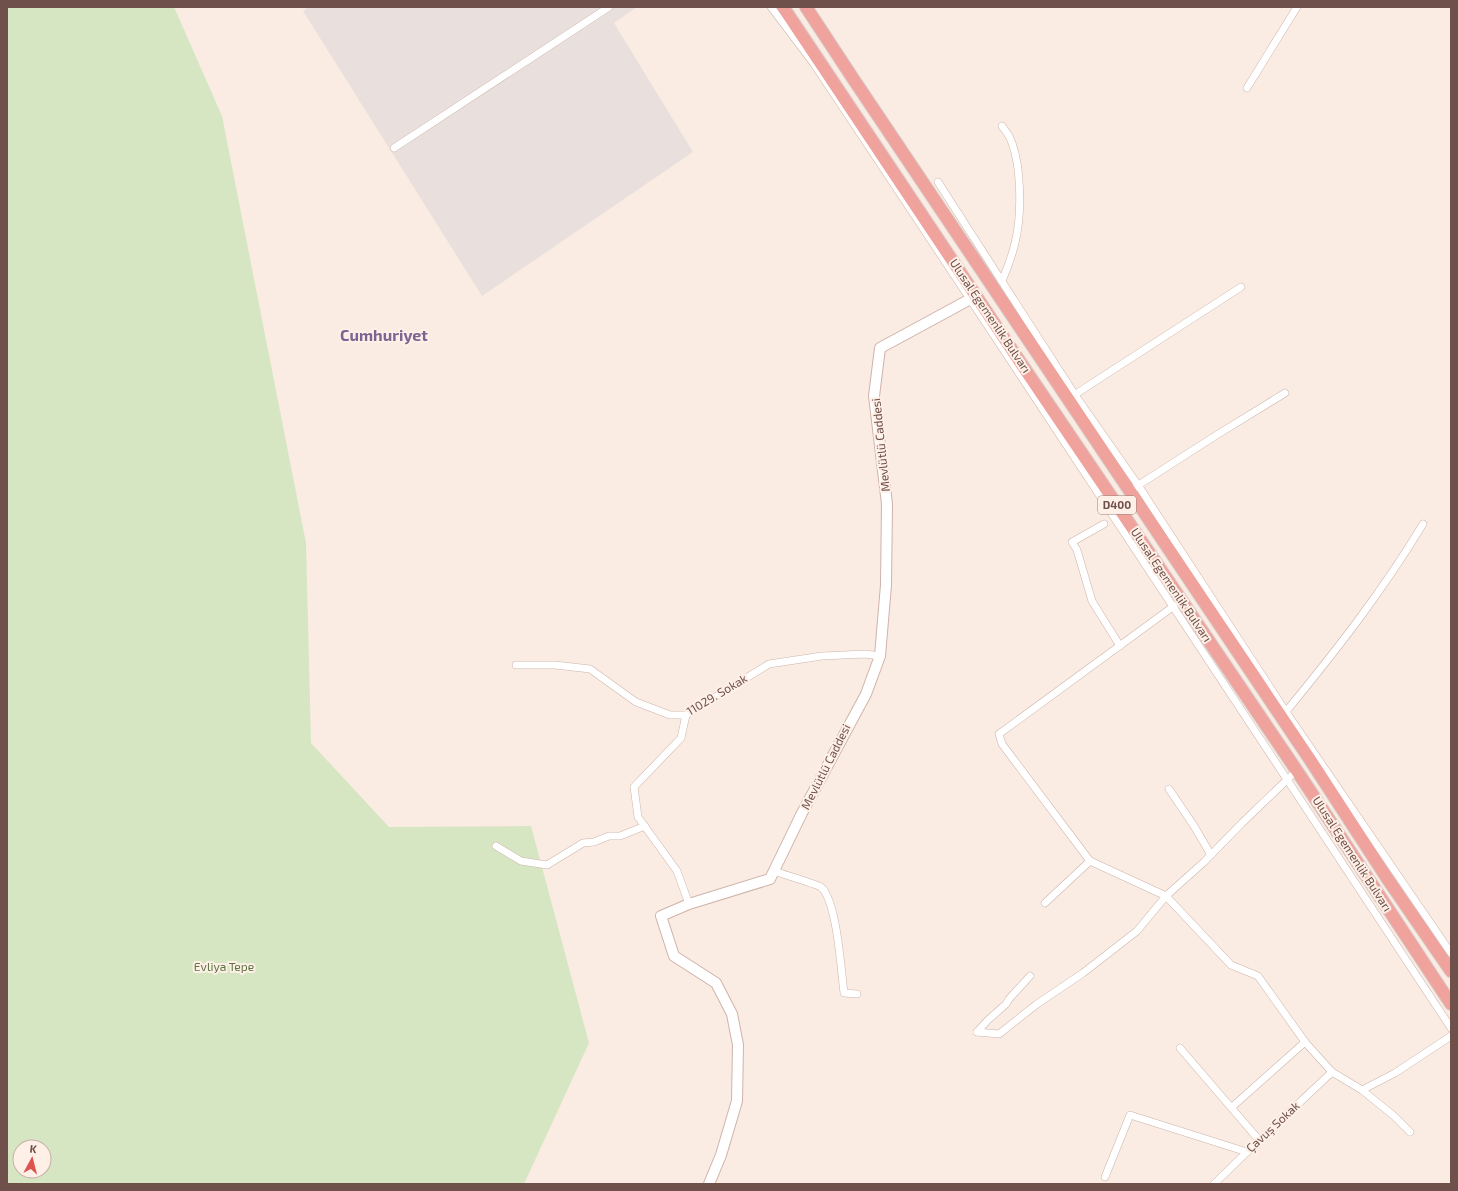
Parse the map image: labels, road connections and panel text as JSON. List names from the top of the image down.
{
  "streets": {
    "highway": ["Ulusal Egemenlik Bulvarı", "D400"],
    "street": ["Mevlütlü Caddesi", "11029. Sokak", "Çavuş Sokak"]
  },
  "crossings": [
    ["Ulusal Egemenlik Bulvarı", "Mevlütlü Caddesi"],
    ["Mevlütlü Caddesi", "11029. Sokak"]
  ],
  "districts": ["Cumhuriyet"],
  "parks": ["Evliya Tepe"],
  "north": "top"
}
